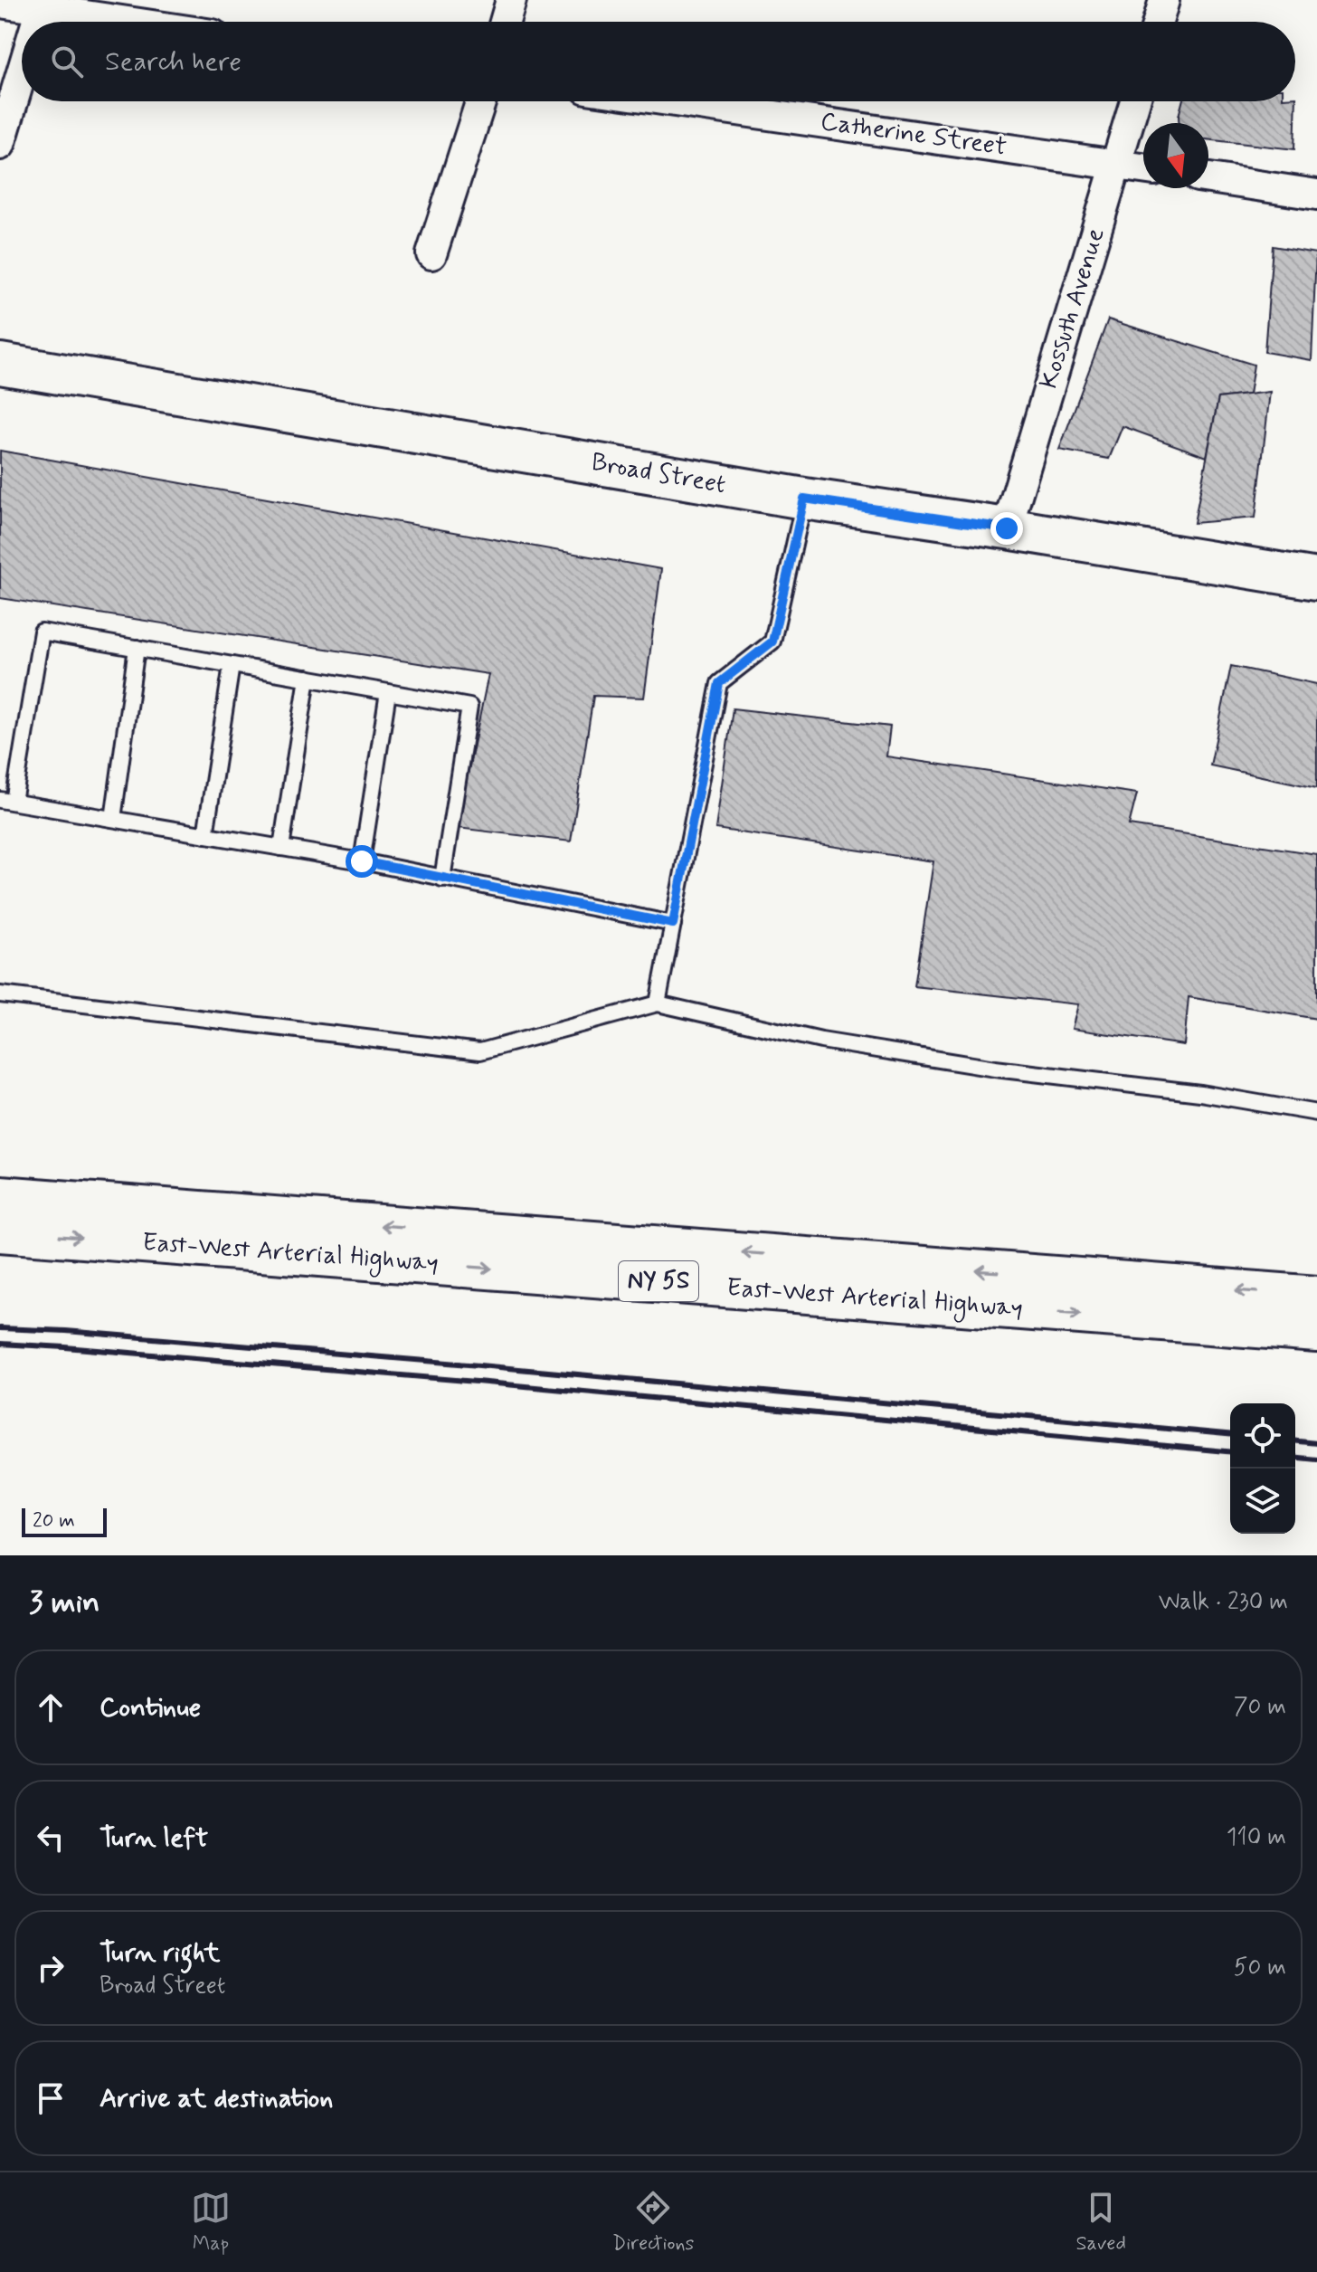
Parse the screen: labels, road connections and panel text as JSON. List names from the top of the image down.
{
  "streets": {
    "main road": ["Broad Street", "East-West Arterial Highway", "NY 5S"],
    "street": ["Catherine Street", "Kossuth Avenue"]
  },
  "crossings": [
    ["Catherine Street", "Kossuth Avenue"],
    ["Kossuth Avenue", "Broad Street"]
  ],
  "scale_bar": "20 m",
  "north": "bottom",
  "page": {
    "search": "Search here",
    "scale": "20 m",
    "heading": ["3 min", "Walk · 230 m"],
    "list": [
      ["Continue", "70 m"],
      ["Turn left", "110 m"],
      ["Turn right", "Broad Street", "50 m"],
      "Arrive at destination"
    ],
    "nav": ["Map", "Directions", "Saved"]
  }
}
